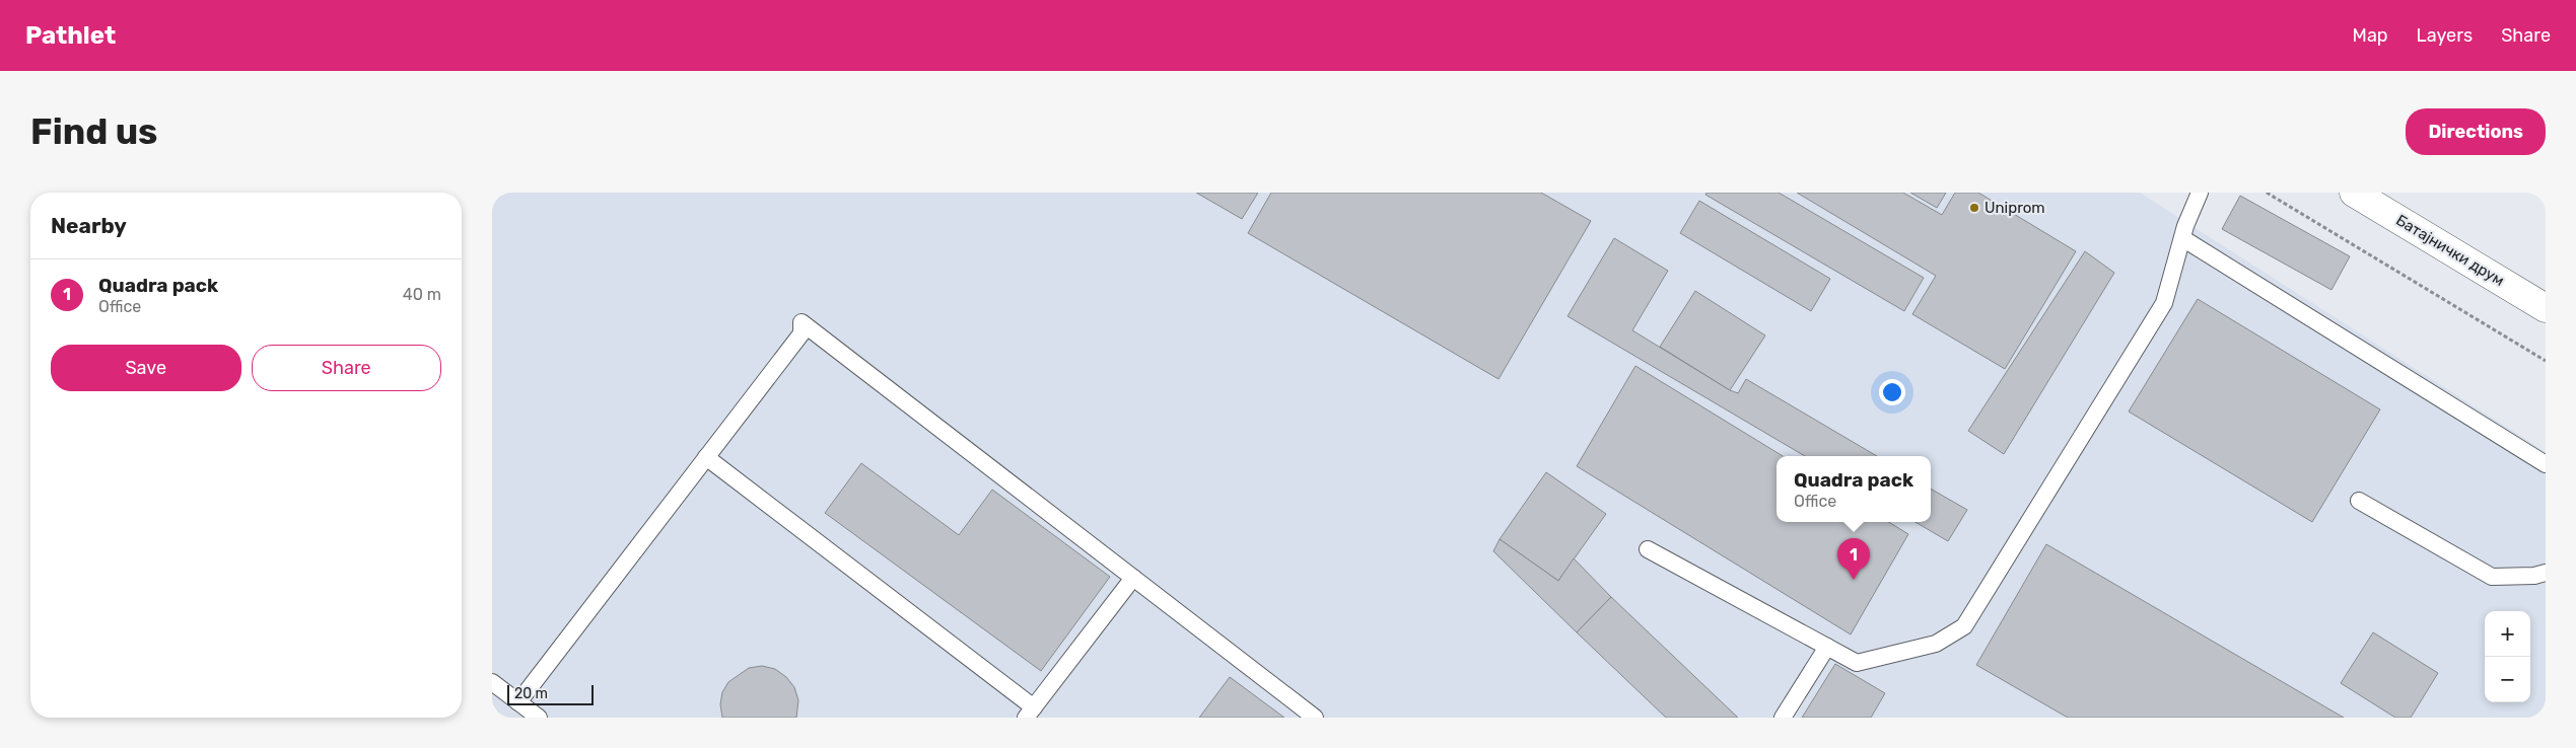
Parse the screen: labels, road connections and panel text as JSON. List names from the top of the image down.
{
  "streets": {
    "main road": ["Батајнички друм"]
  },
  "places": ["Uniprom"],
  "scale_bar": "20 m",
  "page": {
    "header": "Pathlet",
    "nav": ["Map", "Layers", "Share"],
    "buttons": [
      "Directions",
      ["Save", "Share"]
    ],
    "title": "Find us",
    "heading": "Nearby",
    "list": [
      {
        "mark": "1",
        "name": "Quadra pack",
        "note": "Office",
        "value": "40 m"
      }
    ],
    "popup": ["Quadra pack", "Office"],
    "pins": "1",
    "map_buttons": ["+", "−"],
    "scale": "20 m"
  }
}
